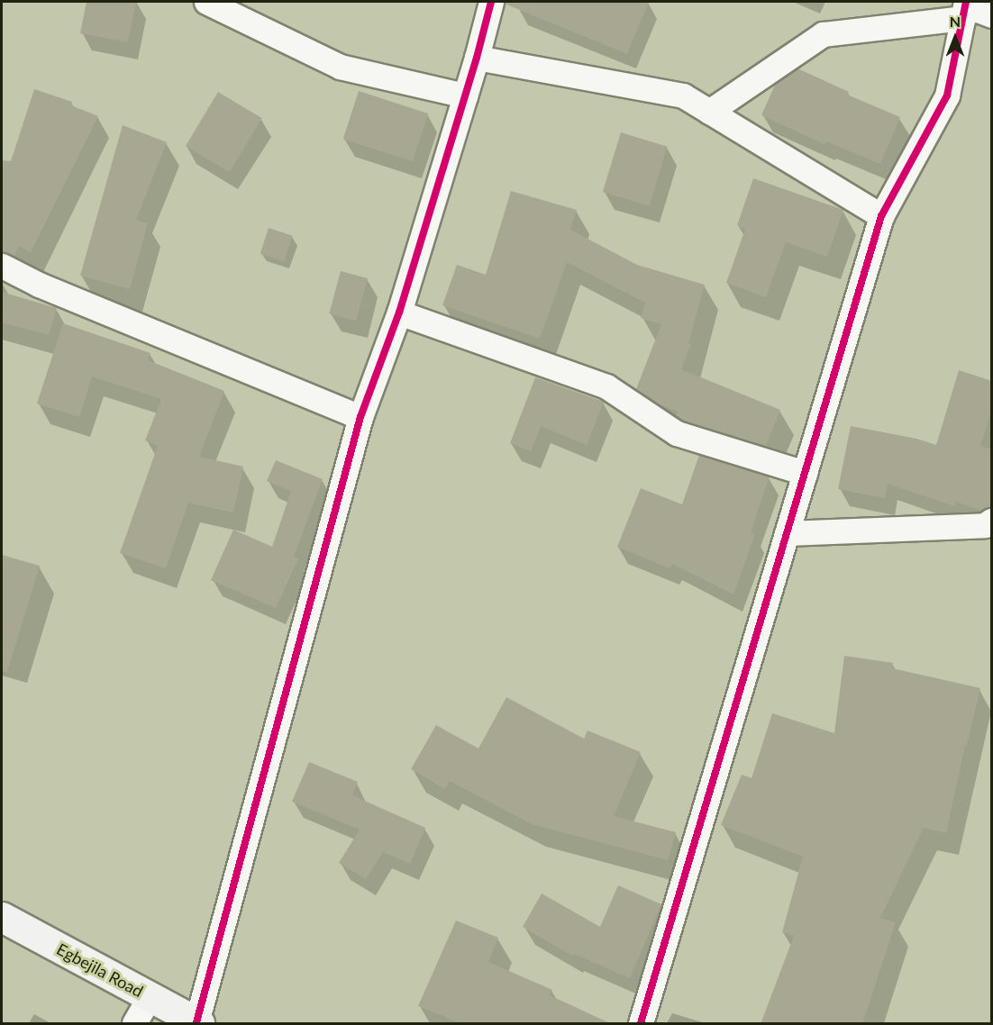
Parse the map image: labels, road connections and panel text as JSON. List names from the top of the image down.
{
  "streets": {
    "street": ["Egbejila Road"]
  },
  "north": "top"
}
